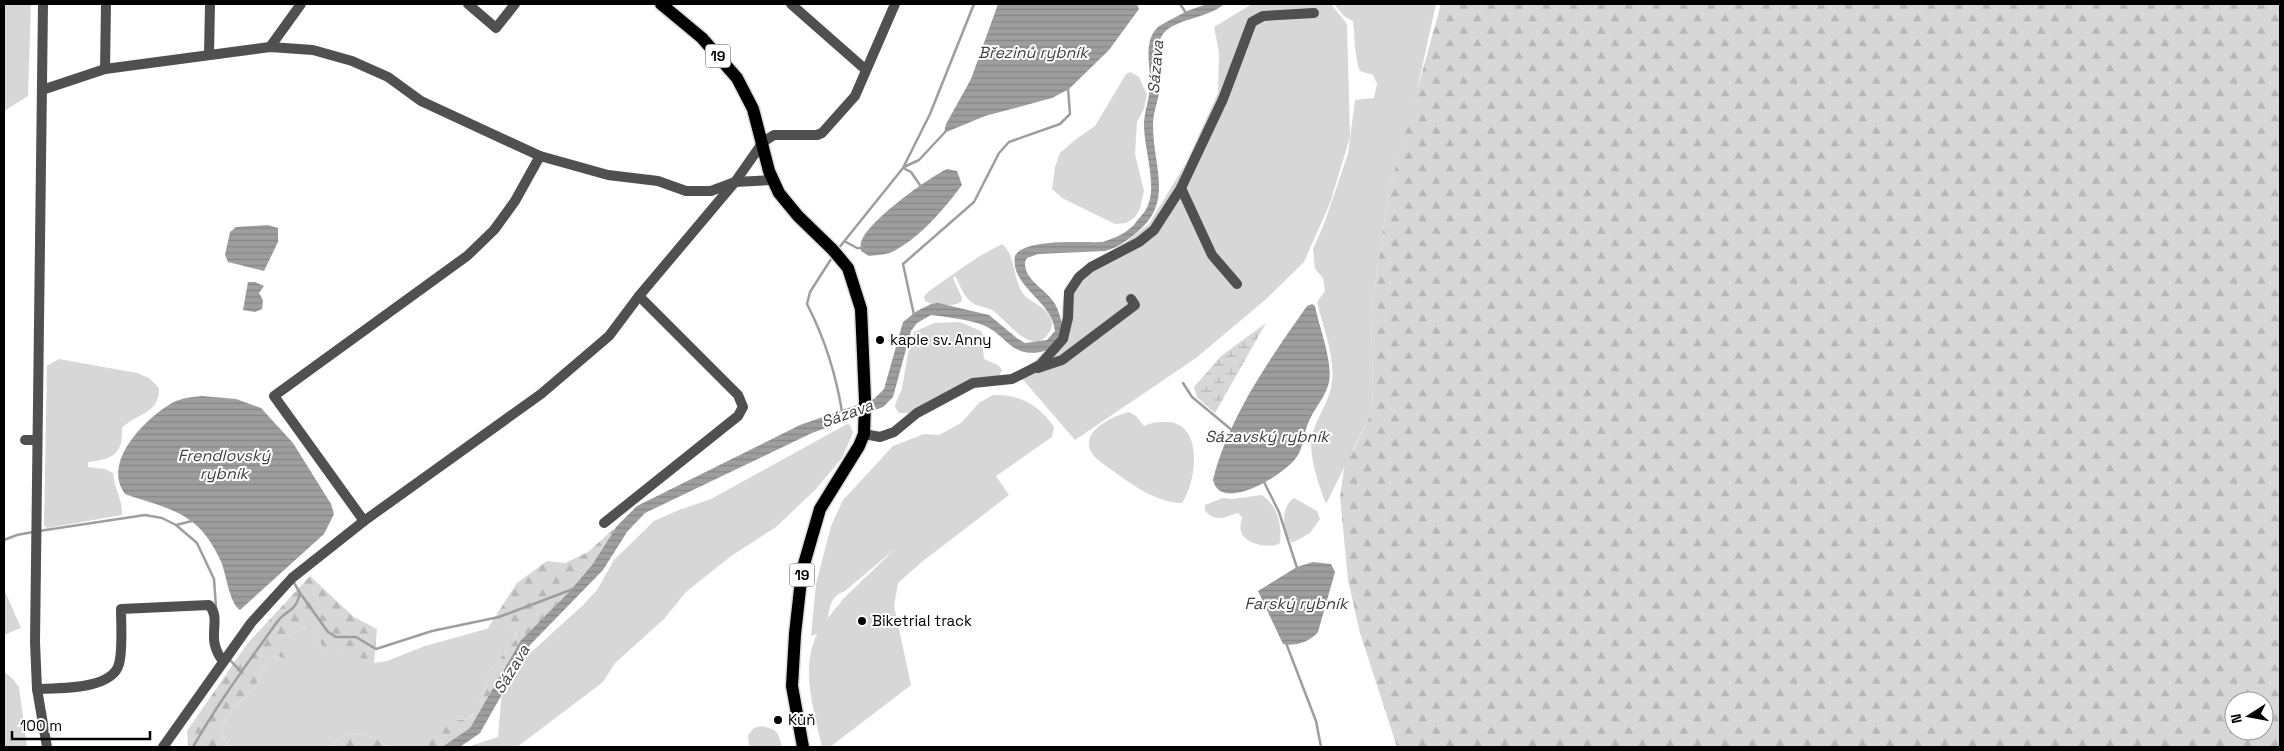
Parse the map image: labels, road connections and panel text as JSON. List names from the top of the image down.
{
  "streets": {
    "main road": ["19"]
  },
  "water": [
    "Březinů rybník",
    "Sázava",
    "Sázavský rybník",
    "Frendlovský rybník",
    "Farský rybník"
  ],
  "places": ["kaple sv. Anny", "Biketrial track", "Kůň"],
  "scale_bar": "100 m",
  "north": "left"
}
